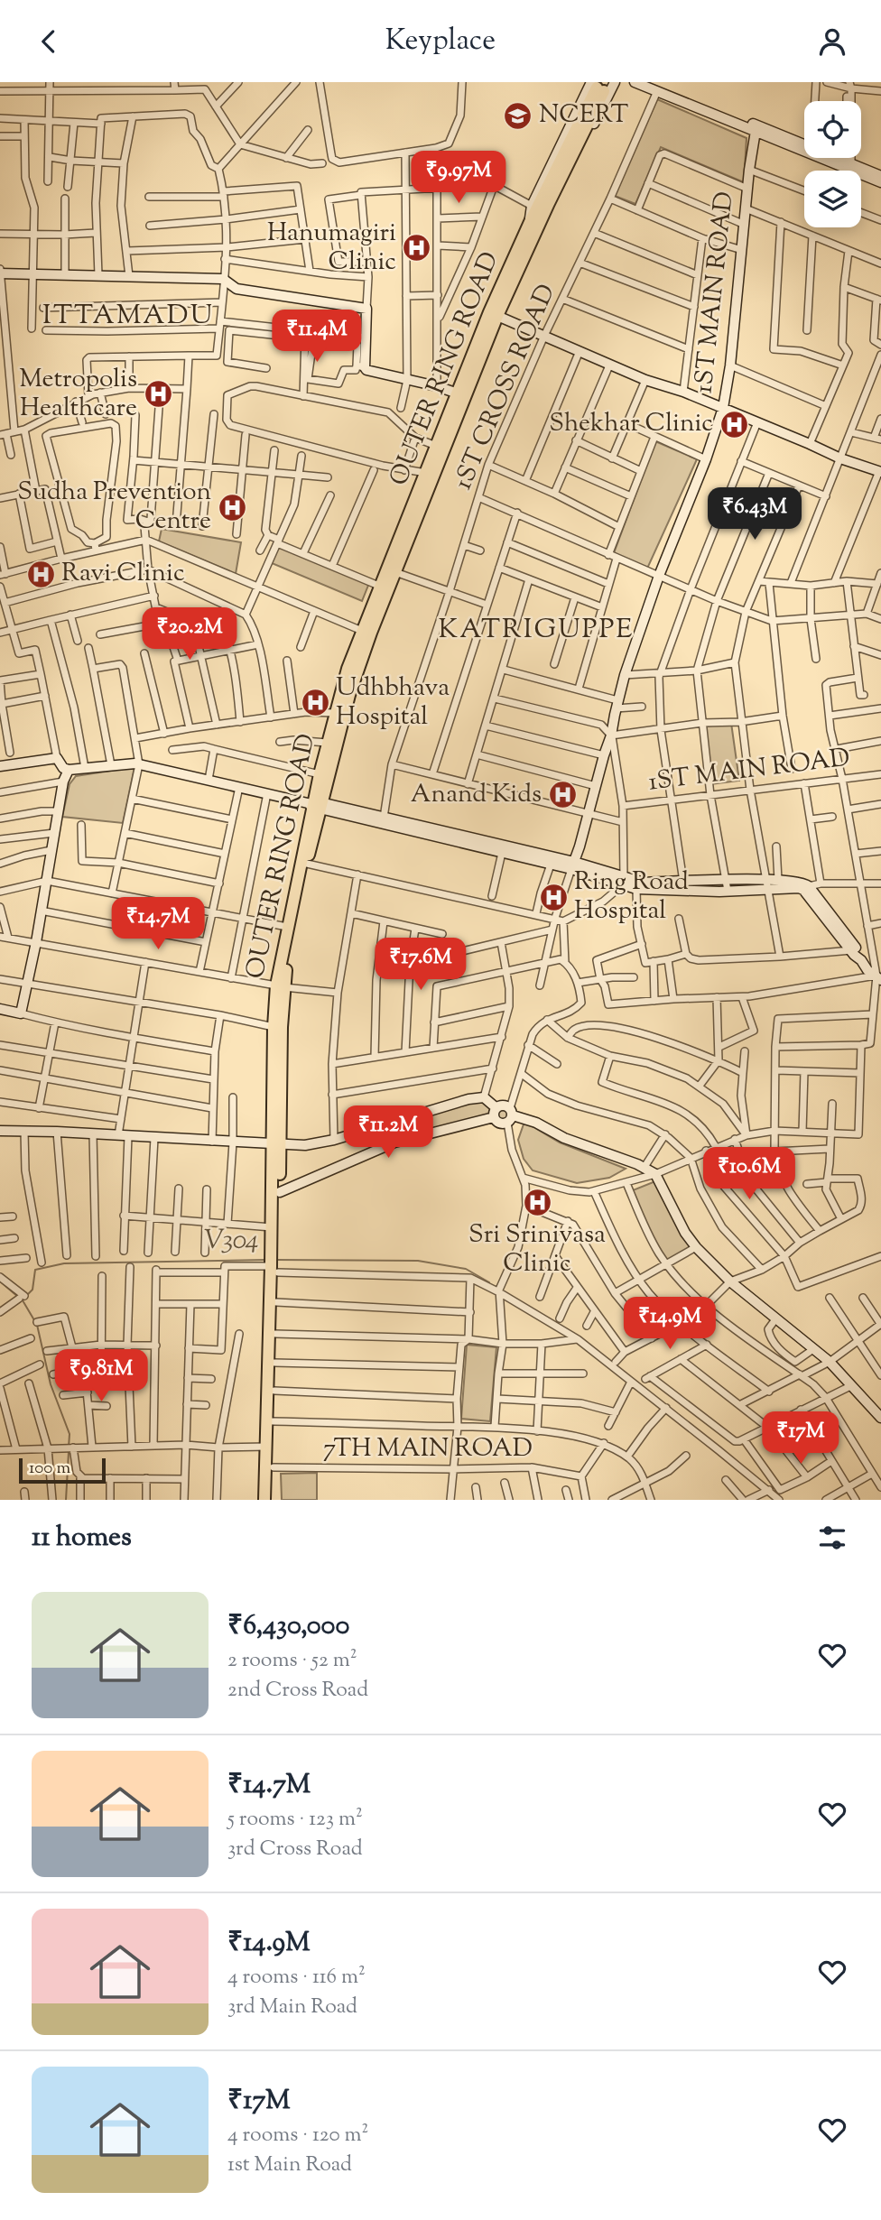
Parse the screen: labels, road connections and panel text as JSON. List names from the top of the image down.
{
  "streets": {
    "highway": ["OUTER RING ROAD"],
    "street": ["1ST MAIN ROAD", "1ST CROSS ROAD", "7TH MAIN ROAD"]
  },
  "crossings": [
    ["OUTER RING ROAD", "7TH MAIN ROAD"]
  ],
  "districts": ["ITTAMADU", "KATRIGUPPE"],
  "water": ["V304"],
  "places": {
    "school or university": ["NCERT"],
    "hospital": [
      "Hanumagiri Clinic",
      "Metropolis Healthcare",
      "Shekhar Clinic",
      "Sudha Prevention Centre",
      "Ravi Clinic",
      "Udhbhava Hospital",
      "Anand Kids",
      "Ring Road Hospital",
      "Sri Srinivasa Clinic"
    ]
  },
  "scale_bar": "100 m",
  "page": {
    "header": "Keyplace",
    "price": [
      "₹9.97M",
      "₹11.4M",
      "₹6.43M",
      "₹20.2M",
      "₹14.7M",
      "₹17.6M",
      "₹11.2M",
      "₹10.6M",
      "₹14.9M",
      "₹9.81M",
      "₹17M"
    ],
    "scale": "100 m",
    "heading": "11 homes",
    "list": [
      {
        "name": "₹6,430,000",
        "note": "2 rooms · 52 m² · 2nd Cross Road"
      },
      {
        "name": "₹14.7M",
        "note": "5 rooms · 123 m² · 3rd Cross Road"
      },
      {
        "name": "₹14.9M",
        "note": "4 rooms · 116 m² · 3rd Main Road"
      },
      {
        "name": "₹17M",
        "note": "4 rooms · 120 m² · 1st Main Road"
      }
    ]
  }
}
